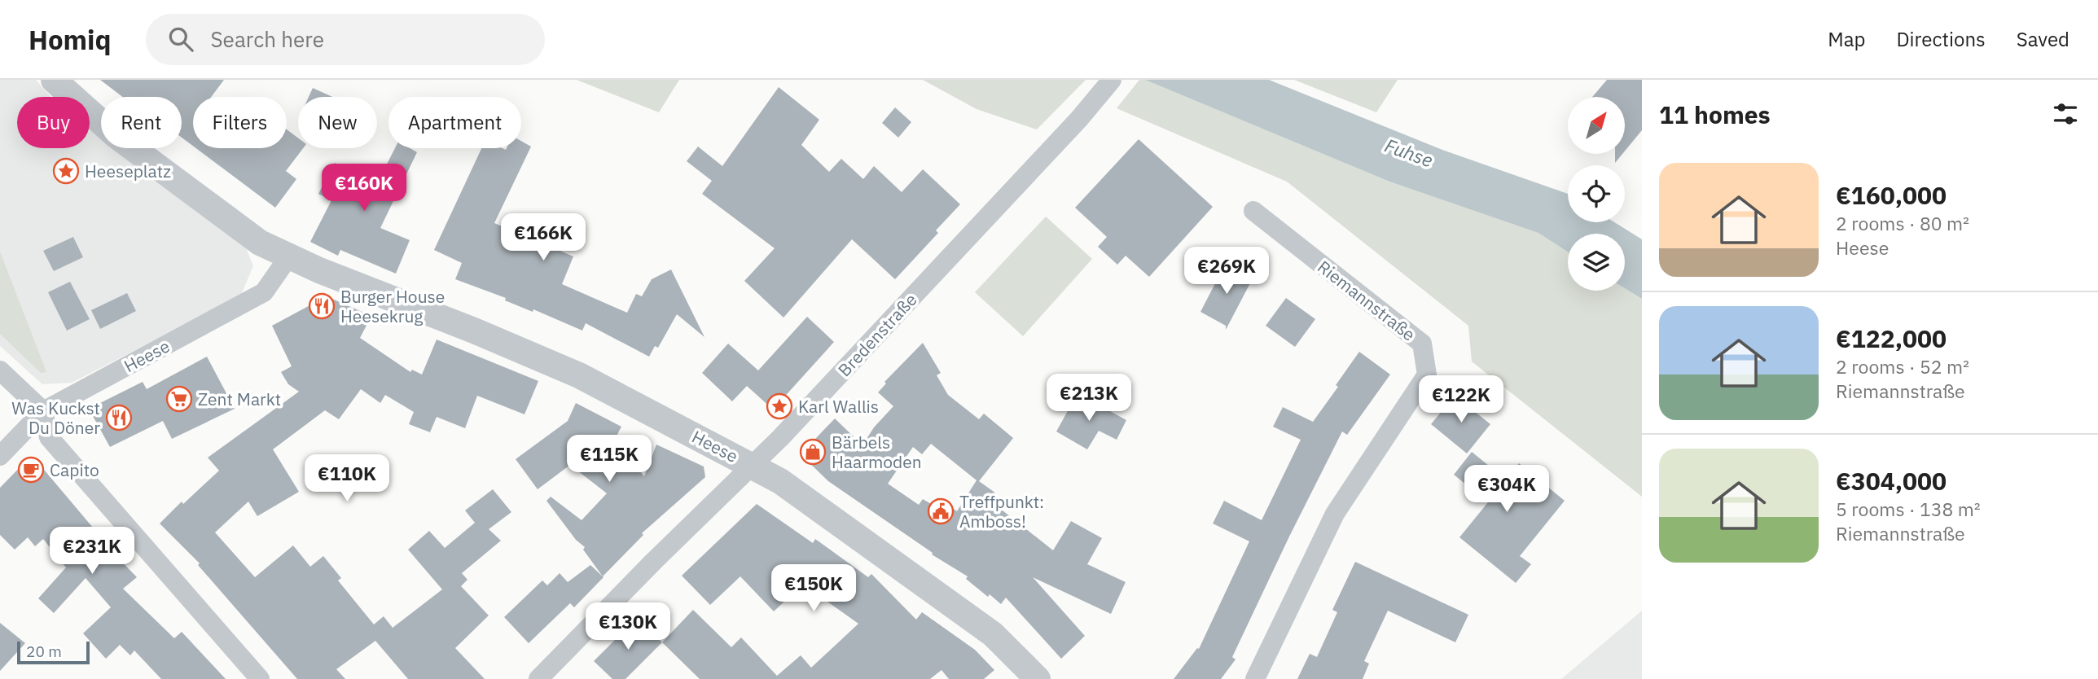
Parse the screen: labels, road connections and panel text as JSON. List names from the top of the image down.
{
  "streets": {
    "street": ["Riemannstraße", "Bredenstraße", "Heese"]
  },
  "crossings": [
    ["Bredenstraße", "Heese"]
  ],
  "water": ["Fuhse"],
  "places": {
    "place": ["Heeseplatz", "Karl Wallis"],
    "restaurant": ["Burger House Heesekrug", "Was Kuckst Du Döner"],
    "supermarket": ["Zent Markt"],
    "shop": ["Bärbels Haarmoden"],
    "cafe": ["Capito"],
    "public building": ["Treffpunkt: Amboss!"]
  },
  "scale_bar": "20 m",
  "north": "top right",
  "page": {
    "header": "Homiq",
    "search": "Search here",
    "nav": ["Map", "Directions", "Saved"],
    "heading": "11 homes",
    "chip": [
      "Buy",
      "Rent",
      "Filters",
      "New",
      "Apartment"
    ],
    "list": [
      {
        "name": "€160,000",
        "note": "2 rooms · 80 m² · Heese"
      },
      {
        "name": "€122,000",
        "note": "2 rooms · 52 m² · Riemannstraße"
      },
      {
        "name": "€304,000",
        "note": "5 rooms · 138 m² · Riemannstraße"
      }
    ],
    "price": [
      "€160K",
      "€166K",
      "€269K",
      "€213K",
      "€122K",
      "€115K",
      "€110K",
      "€304K",
      "€231K",
      "€150K",
      "€130K"
    ],
    "scale": "20 m"
  }
}
